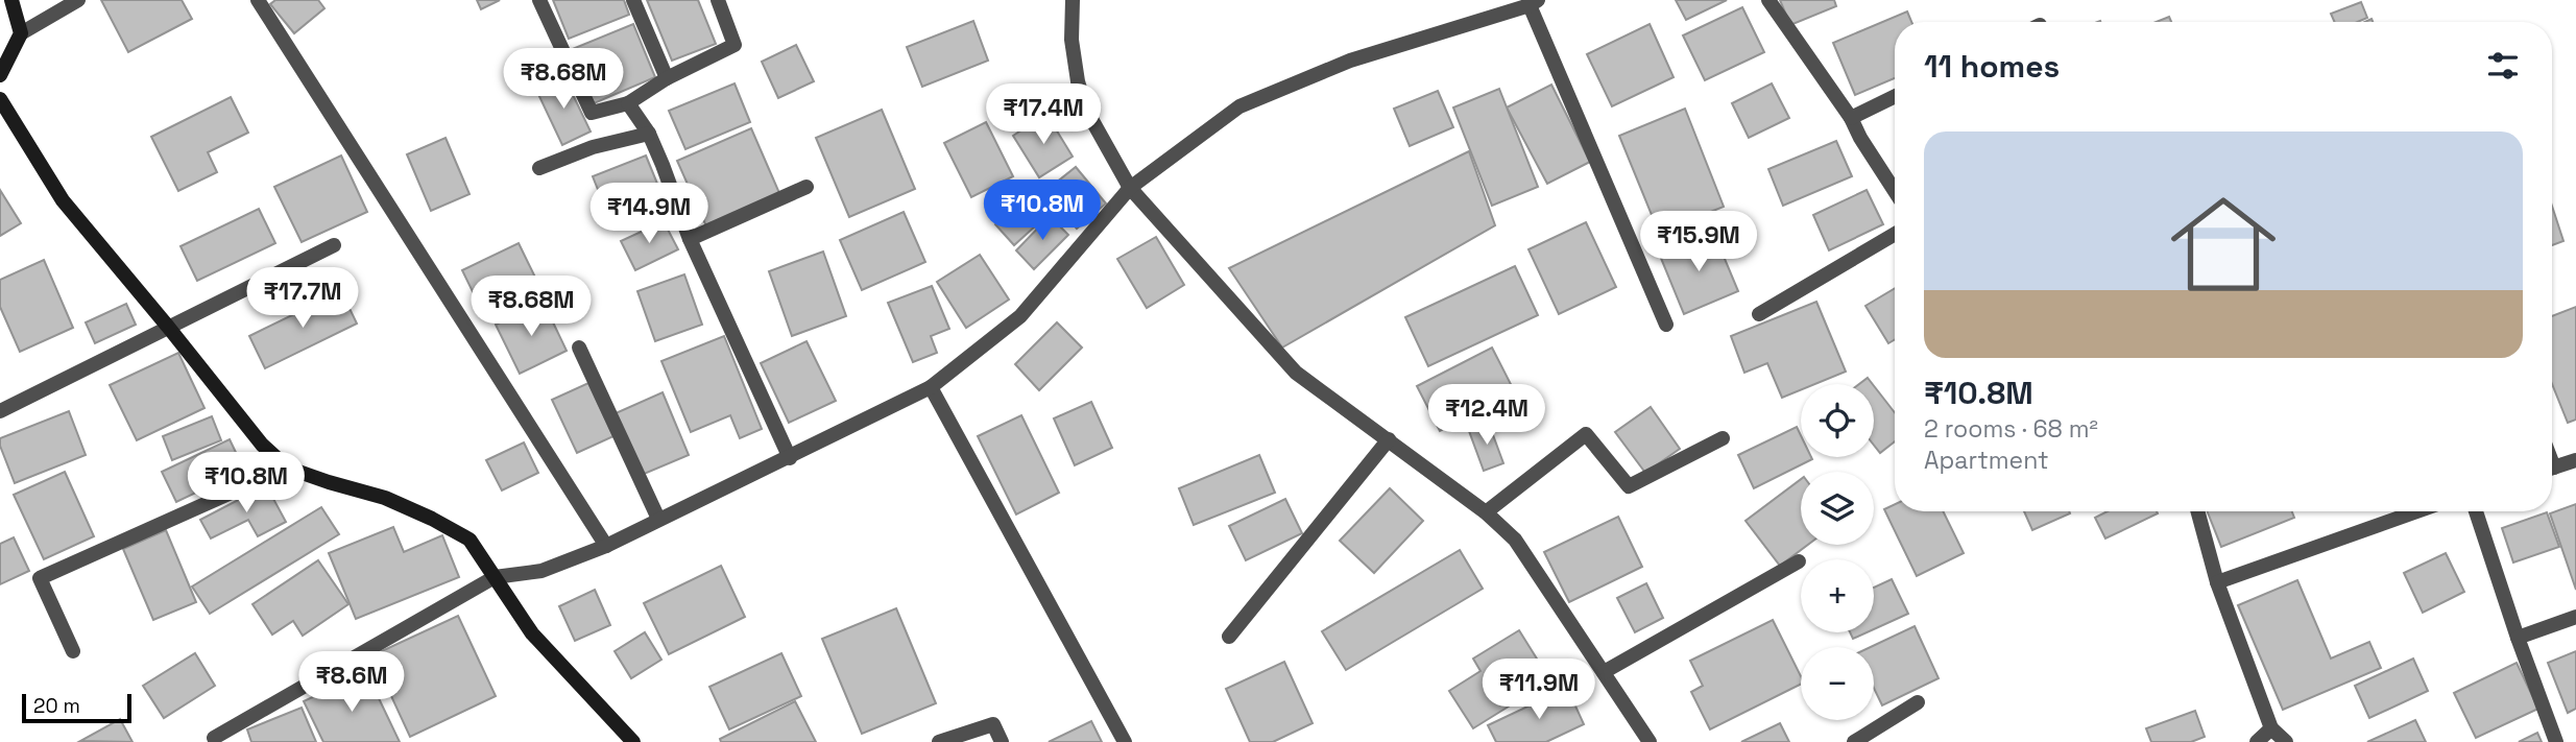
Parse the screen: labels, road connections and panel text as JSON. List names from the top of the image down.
{
  "scale_bar": "20 m",
  "page": {
    "heading": "11 homes",
    "price": [
      "₹8.68M",
      "₹17.4M",
      "₹10.8M",
      "₹14.9M",
      "₹15.9M",
      "₹17.7M",
      "₹8.68M",
      "₹12.4M",
      "₹10.8M",
      "₹8.6M",
      "₹11.9M"
    ],
    "list": [
      {
        "name": "₹10.8M",
        "note": "2 rooms · 68 m² · Apartment"
      }
    ],
    "map_buttons": ["+", "−"],
    "scale": "20 m"
  }
}
